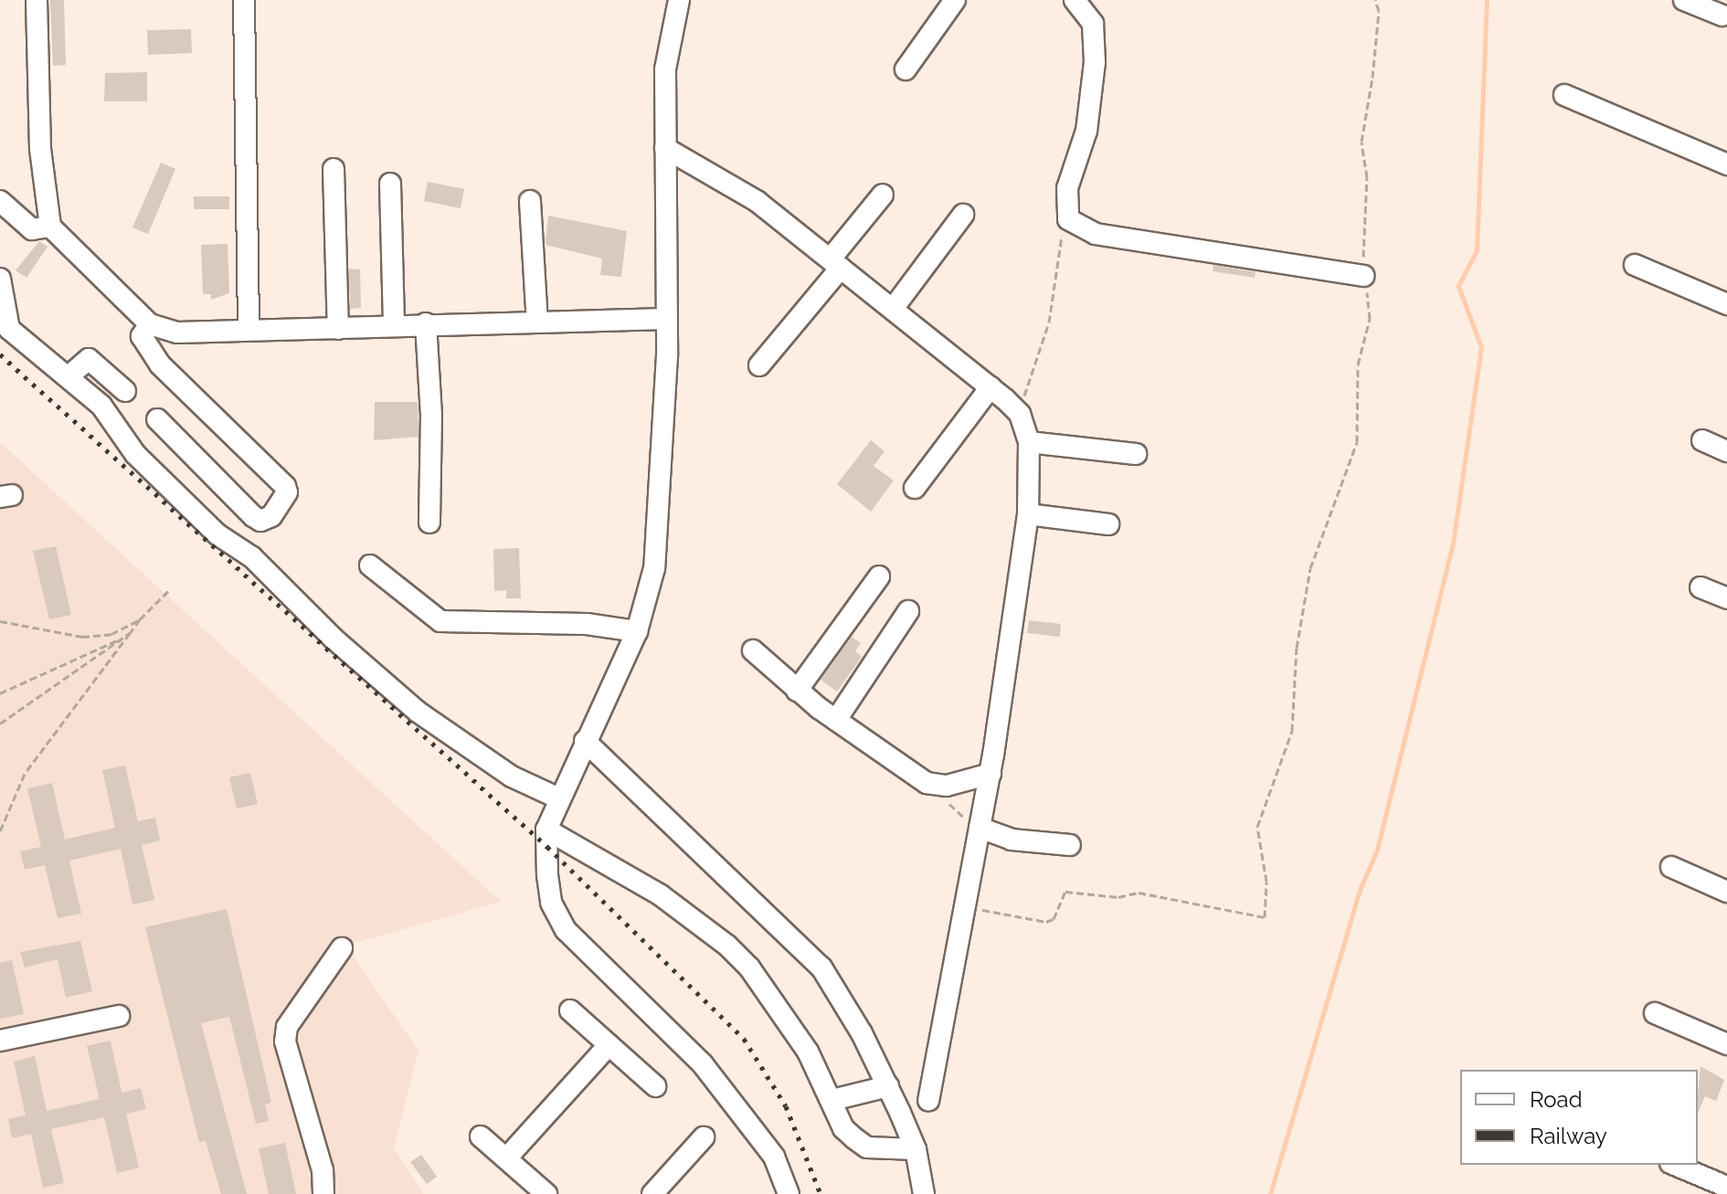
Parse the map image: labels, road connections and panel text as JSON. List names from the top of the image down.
{
  "legend": ["Road", "Railway"]
}
